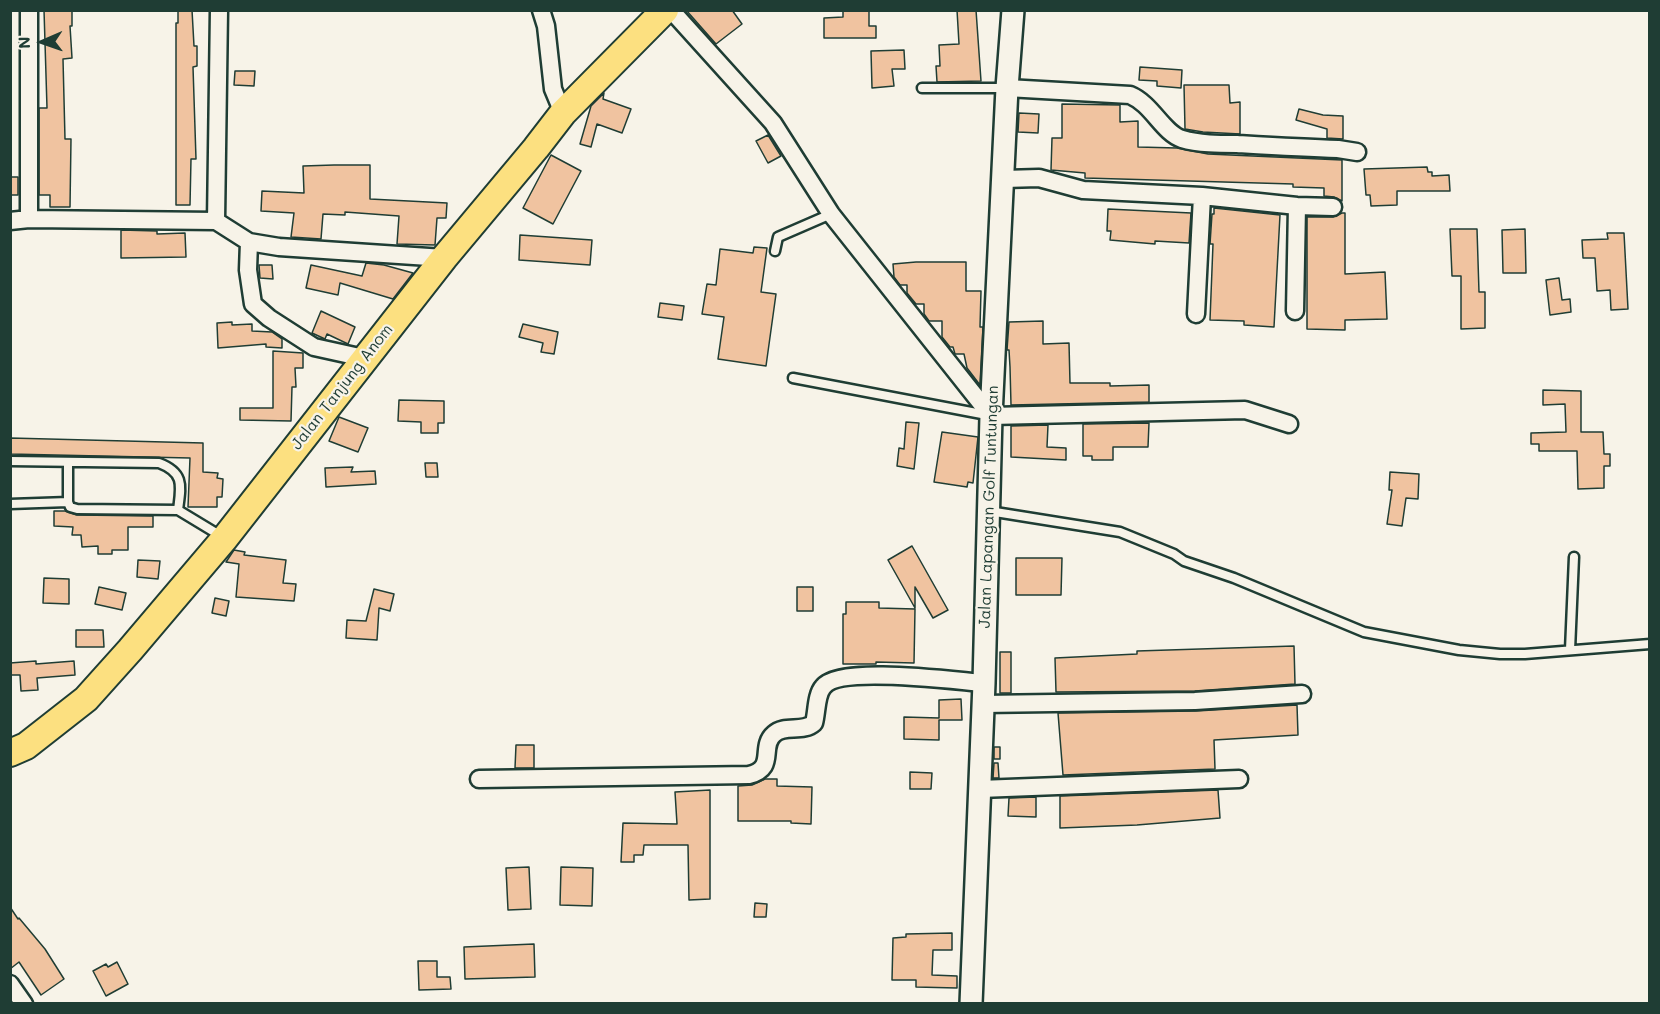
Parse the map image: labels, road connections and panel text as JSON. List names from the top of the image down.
{
  "streets": {
    "main road": ["Jalan Tanjung Anom"],
    "street": ["Jalan Lapangan Golf Tuntungan"]
  },
  "north": "left"
}
